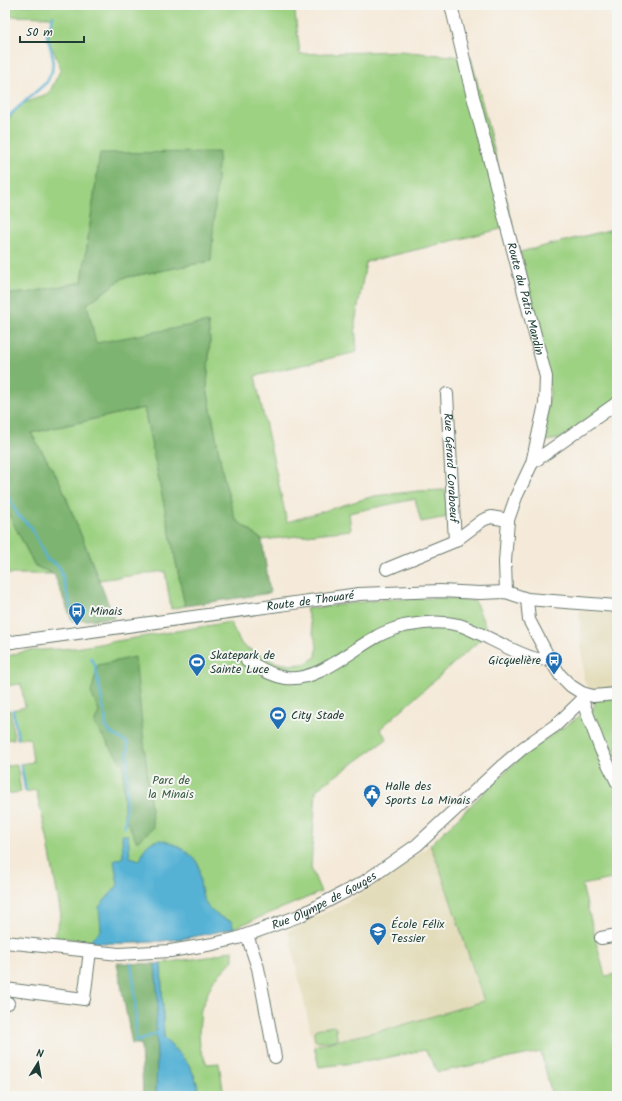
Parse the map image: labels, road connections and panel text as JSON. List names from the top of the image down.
{
  "streets": {
    "street": [
      "Route du Patis Mandin",
      "Rue Gérard Coraboeuf",
      "Route de Thouaré",
      "Rue Olympe de Gouges"
    ]
  },
  "crossings": [
    ["Route du Patis Mandin", "Rue Gérard Coraboeuf"],
    ["Route du Patis Mandin", "Route de Thouaré"]
  ],
  "parks": ["Parc de la Minais"],
  "places": {
    "bus stop": ["Minais", "Gicquelière"],
    "sports": ["Skatepark de Sainte Luce", "City Stade"],
    "public building": ["Halle des Sports La Minais"],
    "school or university": ["École Félix Tessier"]
  },
  "scale_bar": "50 m",
  "north": "top"
}
